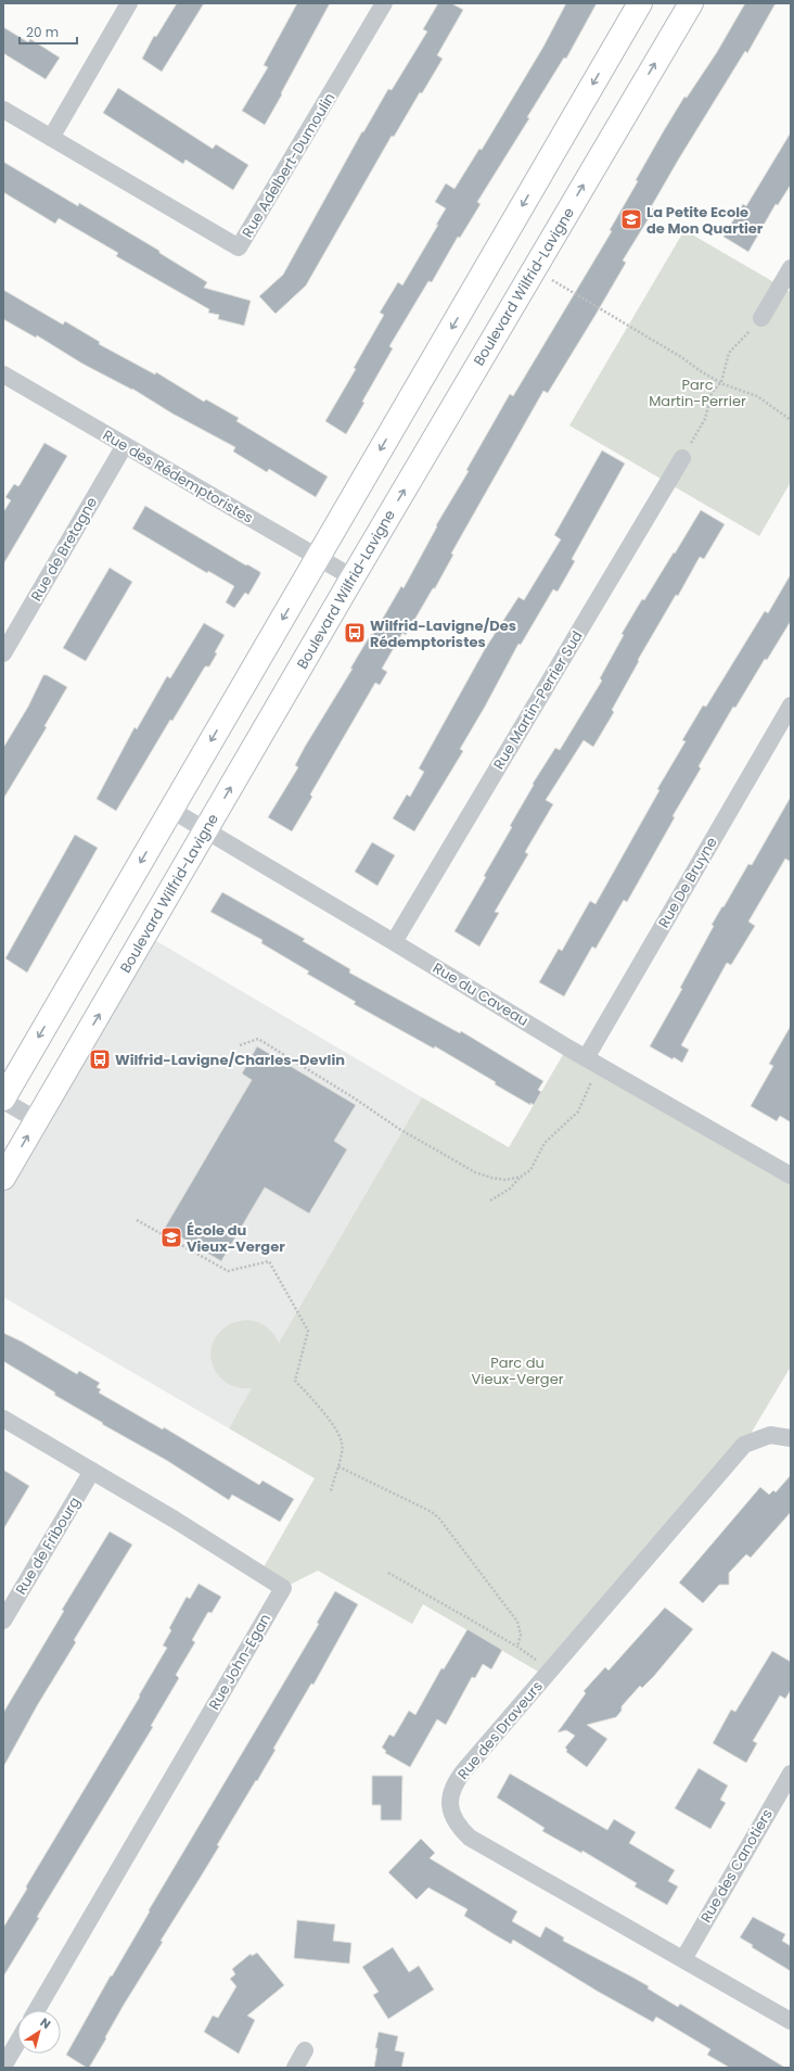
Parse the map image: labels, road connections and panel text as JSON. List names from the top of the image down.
{
  "streets": {
    "main road": ["Boulevard Wilfrid-Lavigne"],
    "street": [
      "Rue Adelbert-Dumoulin",
      "Rue des Rédemptoristes",
      "Rue de Bretagne",
      "Rue Martin-Perrier Sud",
      "Rue De Bruyne",
      "Rue du Caveau",
      "Rue de Fribourg",
      "Rue John-Egan",
      "Rue des Draveurs",
      "Rue des Canotiers"
    ]
  },
  "crossings": [
    ["Boulevard Wilfrid-Lavigne", "Rue des Rédemptoristes"],
    ["Boulevard Wilfrid-Lavigne", "Rue du Caveau"],
    ["Rue des Rédemptoristes", "Rue de Bretagne"],
    ["Rue Martin-Perrier Sud", "Rue du Caveau"],
    ["Rue De Bruyne", "Rue du Caveau"],
    ["Rue de Fribourg", "Rue John-Egan"],
    ["Rue des Draveurs", "Rue des Canotiers"]
  ],
  "parks": ["Parc Martin-Perrier", "Parc du Vieux-Verger"],
  "places": {
    "school or university": ["La Petite Ecole de Mon Quartier", "École du Vieux-Verger"],
    "bus stop": ["Wilfrid-Lavigne/Des Rédemptoristes", "Wilfrid-Lavigne/Charles-Devlin"]
  },
  "scale_bar": "20 m",
  "north": "top right"
}
